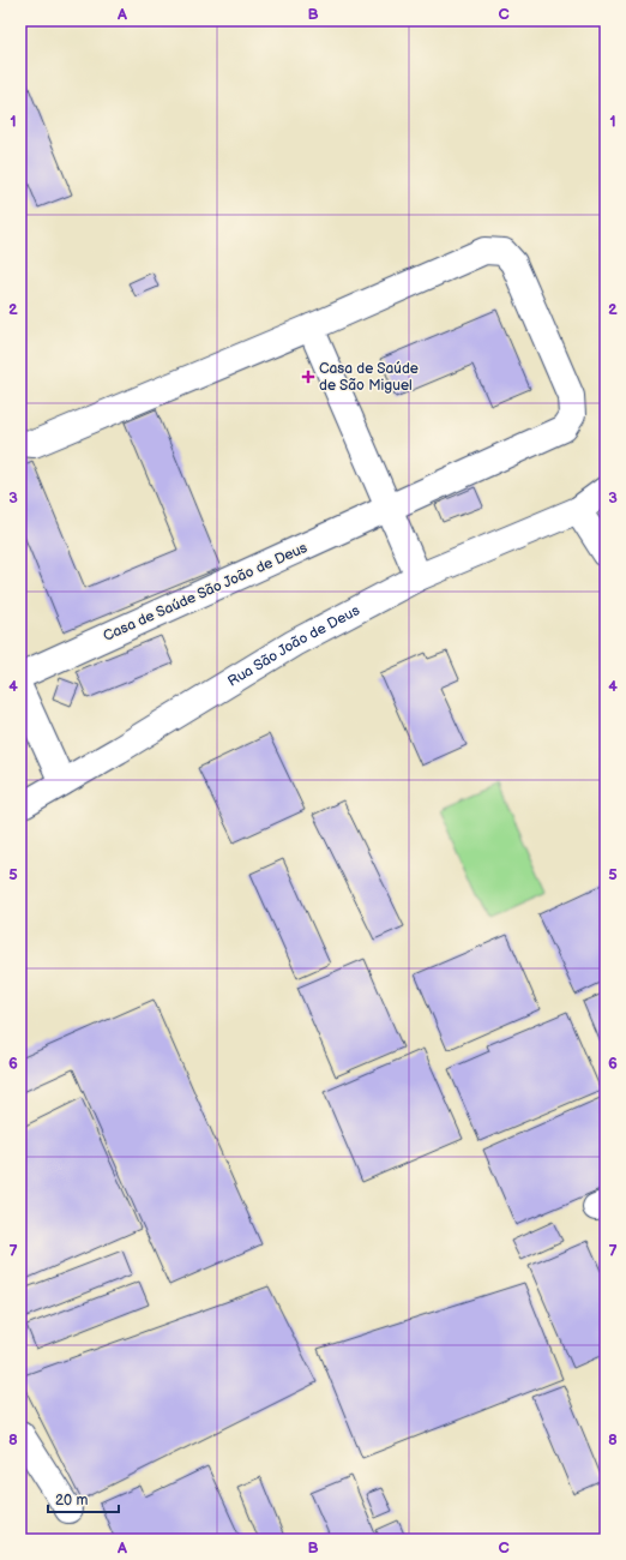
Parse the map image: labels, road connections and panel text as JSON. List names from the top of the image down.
{
  "streets": {
    "street": ["Casa de Saúde São João de Deus", "Rua São João de Deus"]
  },
  "places": {
    "health": ["Casa de Saúde de São Miguel"]
  },
  "scale_bar": "20 m",
  "grid": {
    "columns": ["A", "B", "C"],
    "rows": [
      "1",
      "2",
      "3",
      "4",
      "5",
      "6",
      "7",
      "8"
    ]
  }
}
